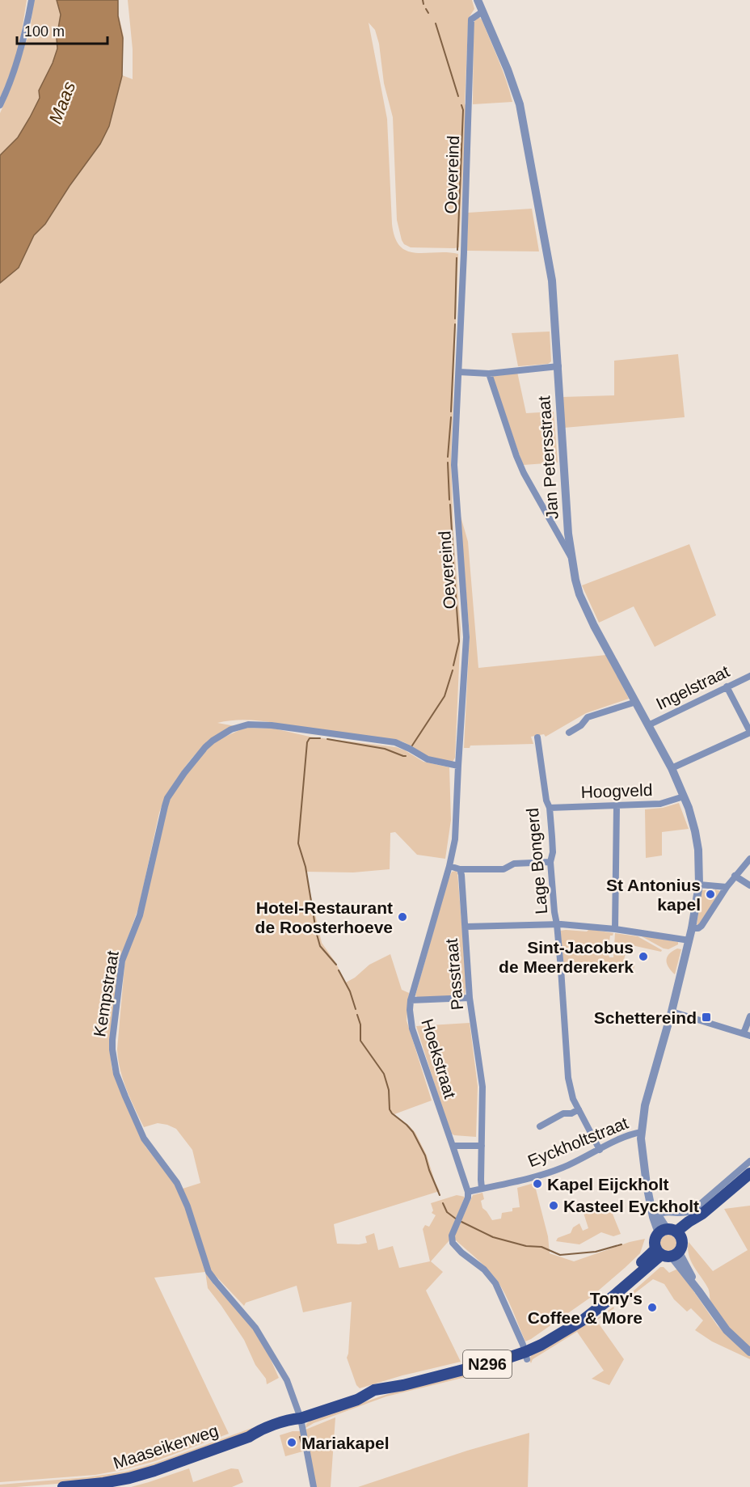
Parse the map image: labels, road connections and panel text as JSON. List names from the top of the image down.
{
  "streets": {
    "main road": ["N296", "Maaseikerweg"],
    "street": [
      "Oevereind",
      "Jan Petersstraat",
      "Ingelstraat",
      "Hoogveld",
      "Lage Bongerd",
      "Passtraat",
      "Kempstraat",
      "Hoekstraat",
      "Eyckholtstraat"
    ]
  },
  "crossings": [
    ["Oevereind", "Jan Petersstraat"],
    ["Oevereind", "Kempstraat"],
    ["Jan Petersstraat", "Ingelstraat"],
    ["Jan Petersstraat", "Hoogveld"],
    ["Jan Petersstraat", "Eyckholtstraat"],
    ["Hoogveld", "Lage Bongerd"],
    ["Lage Bongerd", "Eyckholtstraat"],
    ["Passtraat", "Eyckholtstraat"],
    ["Kempstraat", "Maaseikerweg"],
    ["Hoekstraat", "Eyckholtstraat"]
  ],
  "water": ["Maas"],
  "places": {
    "other": [
      "St Antonius kapel",
      "Hotel-Restaurant de Roosterhoeve",
      "Sint-Jacobus de Meerderekerk",
      "Kapel Eijckholt",
      "Kasteel Eyckholt",
      "Tony's Coffee & More",
      "Mariakapel"
    ],
    "transit": ["Schettereind"]
  },
  "scale_bar": "100 m"
}
